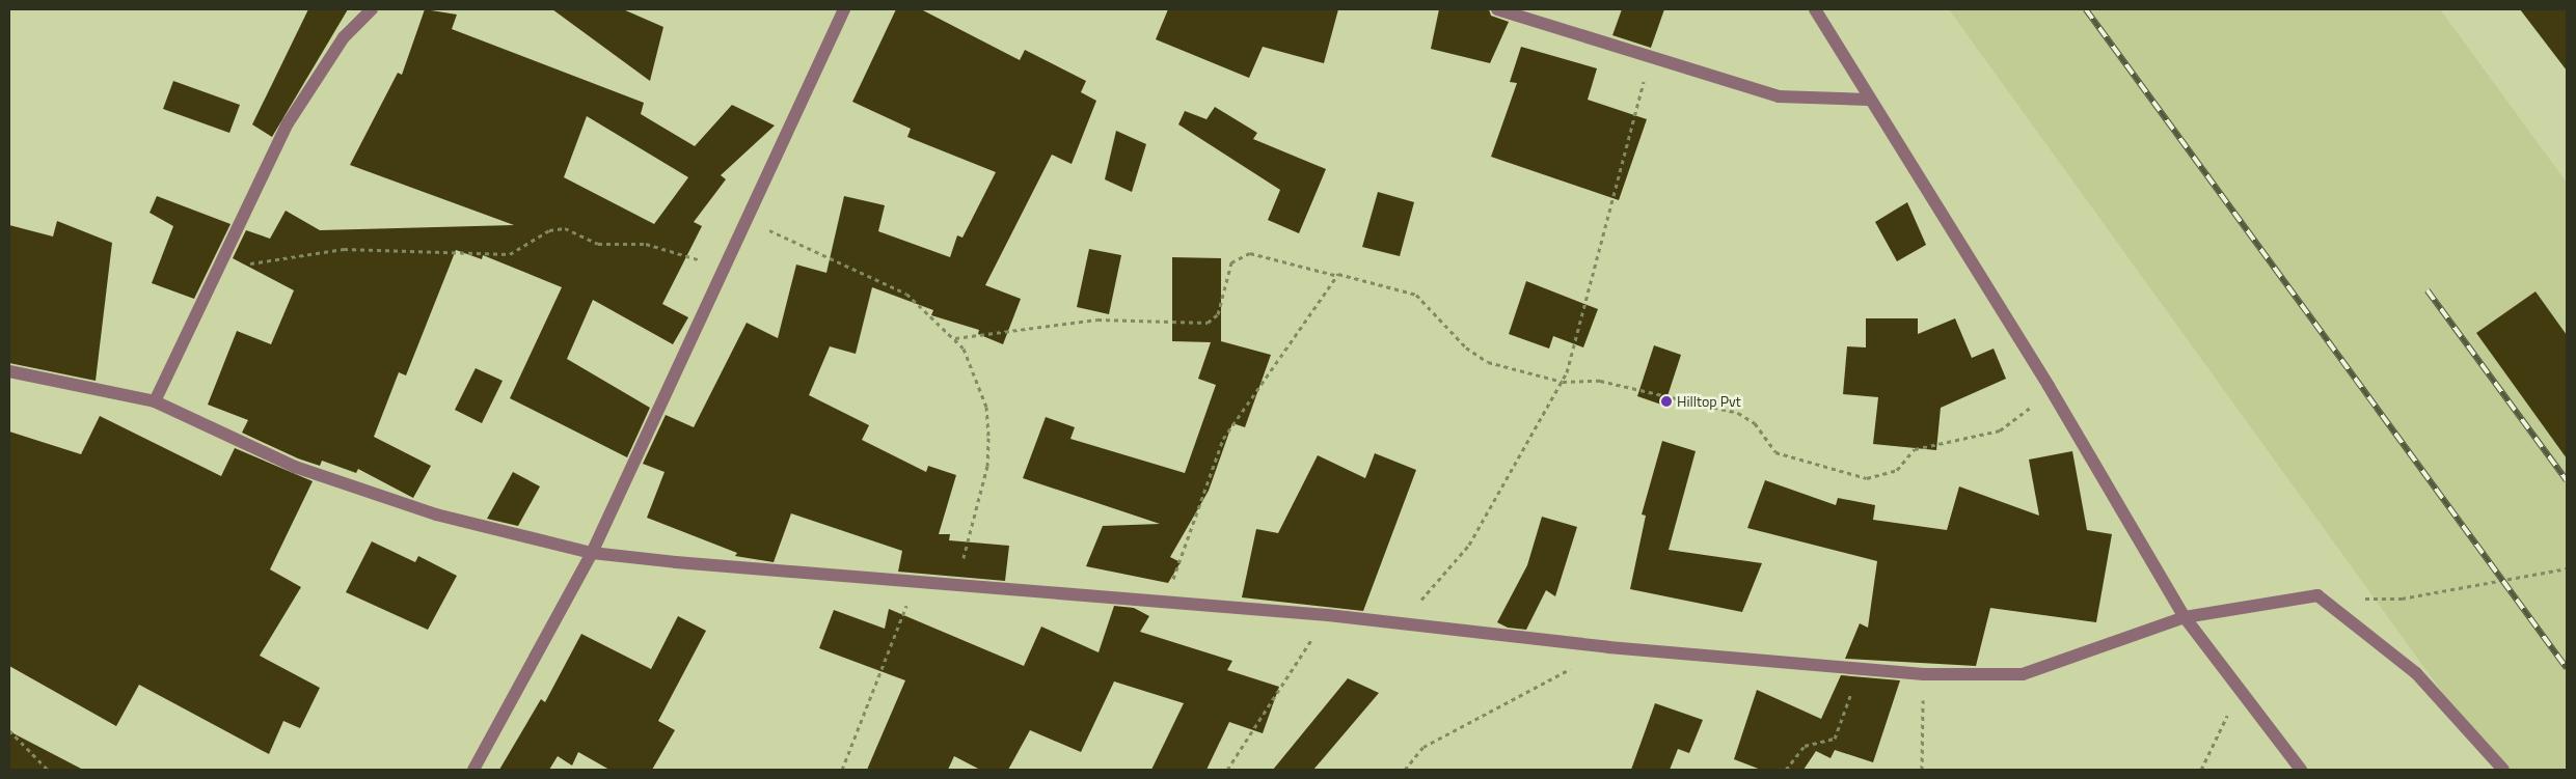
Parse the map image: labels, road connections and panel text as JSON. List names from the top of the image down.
{
  "places": ["Hilltop Pvt"]
}
